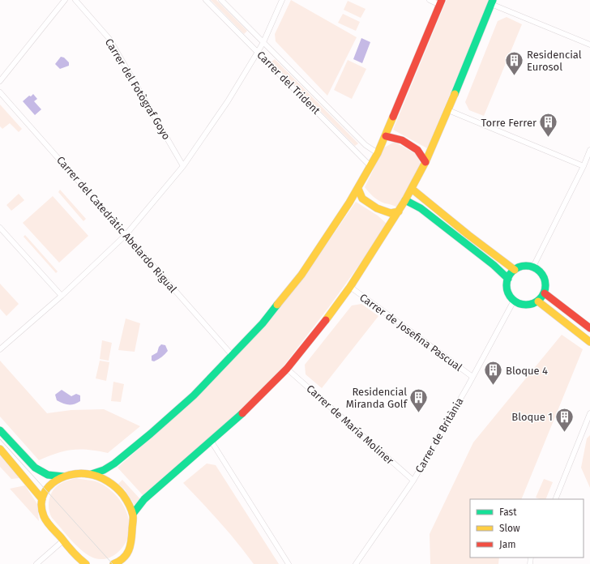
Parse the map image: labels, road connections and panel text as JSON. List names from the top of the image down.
{
  "streets": {
    "street": [
      "Carrer del Trident",
      "Carrer del Fotògraf Goyo",
      "Carrer del Catedràtic Abelardo Rigual",
      "Carrer de Josefina Pascual",
      "Carrer de María Moliner",
      "Carrer de Britània"
    ]
  },
  "crossings": [
    ["Carrer de Josefina Pascual", "Carrer de Britània"],
    ["Carrer de María Moliner", "Carrer de Britània"]
  ],
  "places": {
    "building": [
      "Residencial Eurosol",
      "Torre Ferrer",
      "Bloque 4",
      "Residencial Miranda Golf",
      "Bloque 1"
    ]
  },
  "legend": ["Fast", "Slow", "Jam"]
}
